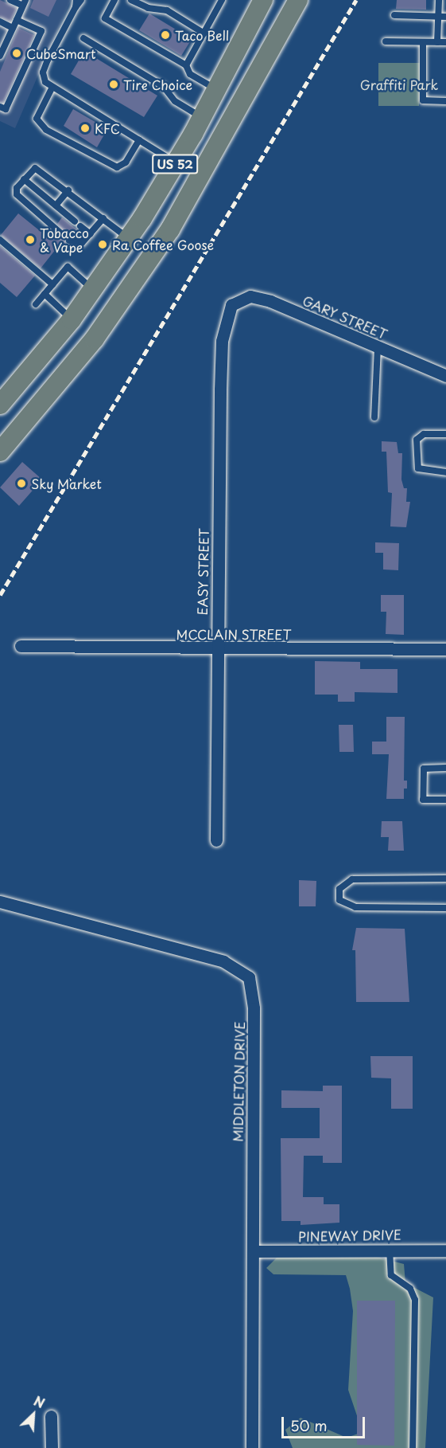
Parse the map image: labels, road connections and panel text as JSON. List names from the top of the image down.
{
  "streets": {
    "highway": ["US 52"],
    "street": [
      "GARY STREET",
      "EASY STREET",
      "MCCLAIN STREET",
      "MIDDLETON DRIVE",
      "PINEWAY DRIVE"
    ]
  },
  "crossings": [
    ["GARY STREET", "EASY STREET"],
    ["EASY STREET", "MCCLAIN STREET"],
    ["MIDDLETON DRIVE", "PINEWAY DRIVE"]
  ],
  "parks": ["Graffiti Park"],
  "places": [
    "Taco Bell",
    "CubeSmart",
    "Tire Choice",
    "KFC",
    "Tobacco & Vape",
    "Ra Coffee Goose",
    "Sky Market"
  ],
  "scale_bar": "50 m",
  "north": "top right"
}
